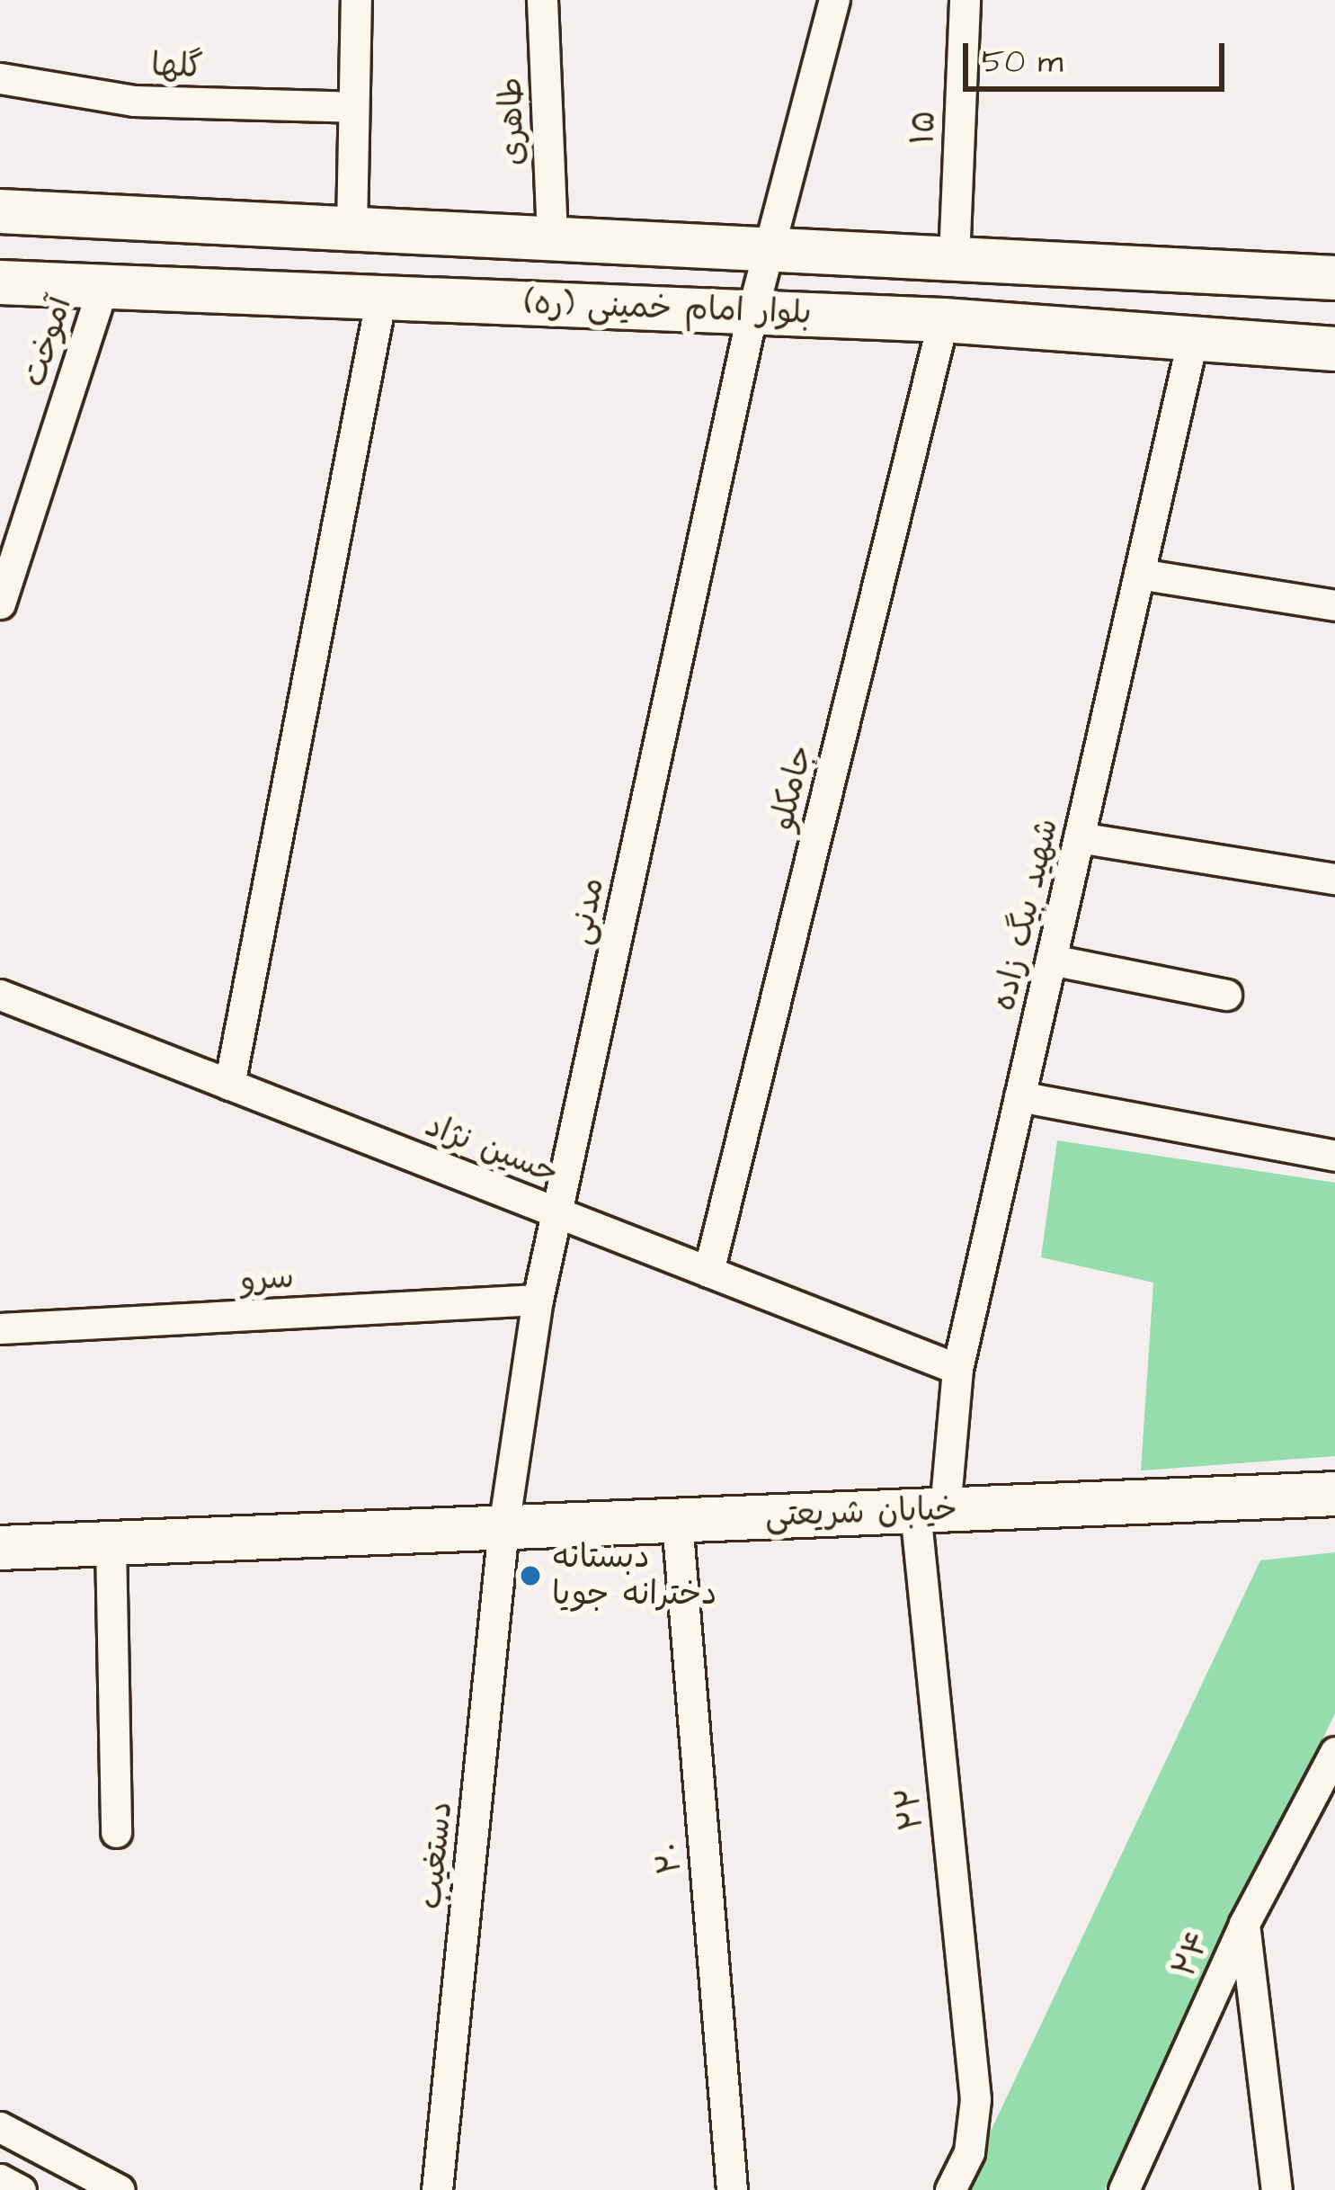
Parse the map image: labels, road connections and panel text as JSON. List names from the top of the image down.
{
  "streets": {
    "main road": ["بلوار امام خمینی (ره)", "خیابان شریعتی"],
    "street": [
      "گلها",
      "طاهری",
      "۱۵",
      "آموخت",
      "جامکلو",
      "مدنی",
      "شهید بیگ زاده",
      "حسین نژاد",
      "سرو",
      "۲۲",
      "دستغیب",
      "۲۰",
      "۲۴"
    ]
  },
  "crossings": [
    ["طاهری", "بلوار امام خمینی (ره)"],
    ["۱۵", "بلوار امام خمینی (ره)"],
    ["بلوار امام خمینی (ره)", "آموخت"],
    ["بلوار امام خمینی (ره)", "جامکلو"],
    ["بلوار امام خمینی (ره)", "مدنی"],
    ["بلوار امام خمینی (ره)", "شهید بیگ زاده"],
    ["جامکلو", "حسین نژاد"],
    ["مدنی", "حسین نژاد"],
    ["مدنی", "سرو"],
    ["مدنی", "خیابان شریعتی"],
    ["مدنی", "دستغیب"],
    ["شهید بیگ زاده", "حسین نژاد"],
    ["شهید بیگ زاده", "خیابان شریعتی"],
    ["شهید بیگ زاده", "۲۲"],
    ["خیابان شریعتی", "۲۲"],
    ["خیابان شریعتی", "دستغیب"],
    ["خیابان شریعتی", "۲۰"]
  ],
  "places": ["دبستانه دخترانه جويا"],
  "scale_bar": "50 m"
}
